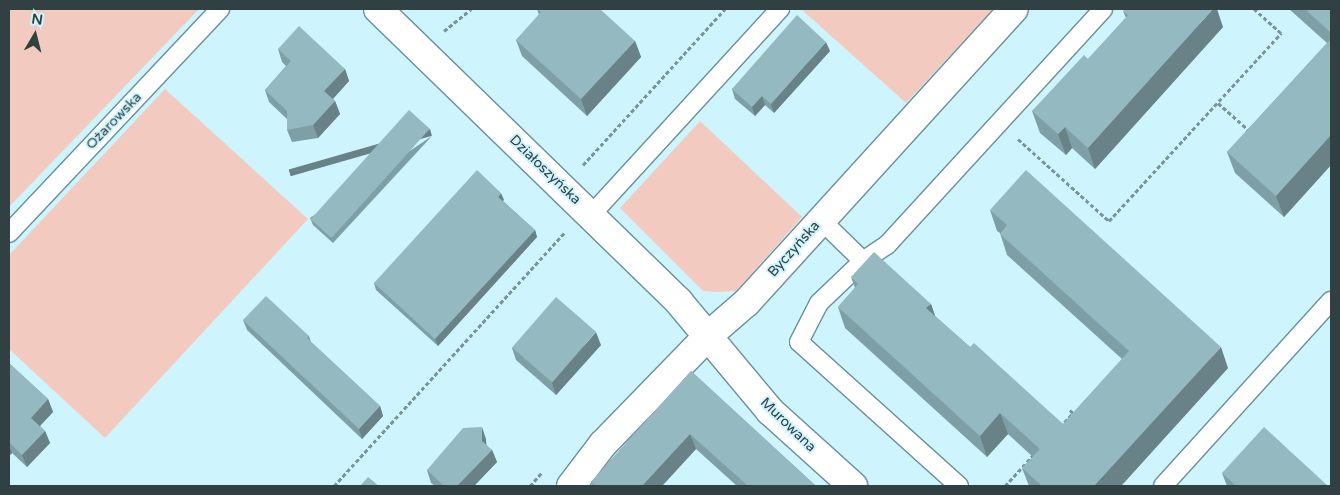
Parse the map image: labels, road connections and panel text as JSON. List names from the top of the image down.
{
  "streets": {
    "street": ["Działoszyńska", "Byczyńska", "Murowana"],
    "lane": ["Ożarowska"]
  },
  "crossings": [
    ["Działoszyńska", "Byczyńska"],
    ["Działoszyńska", "Murowana"],
    ["Byczyńska", "Murowana"]
  ],
  "north": "top"
}
